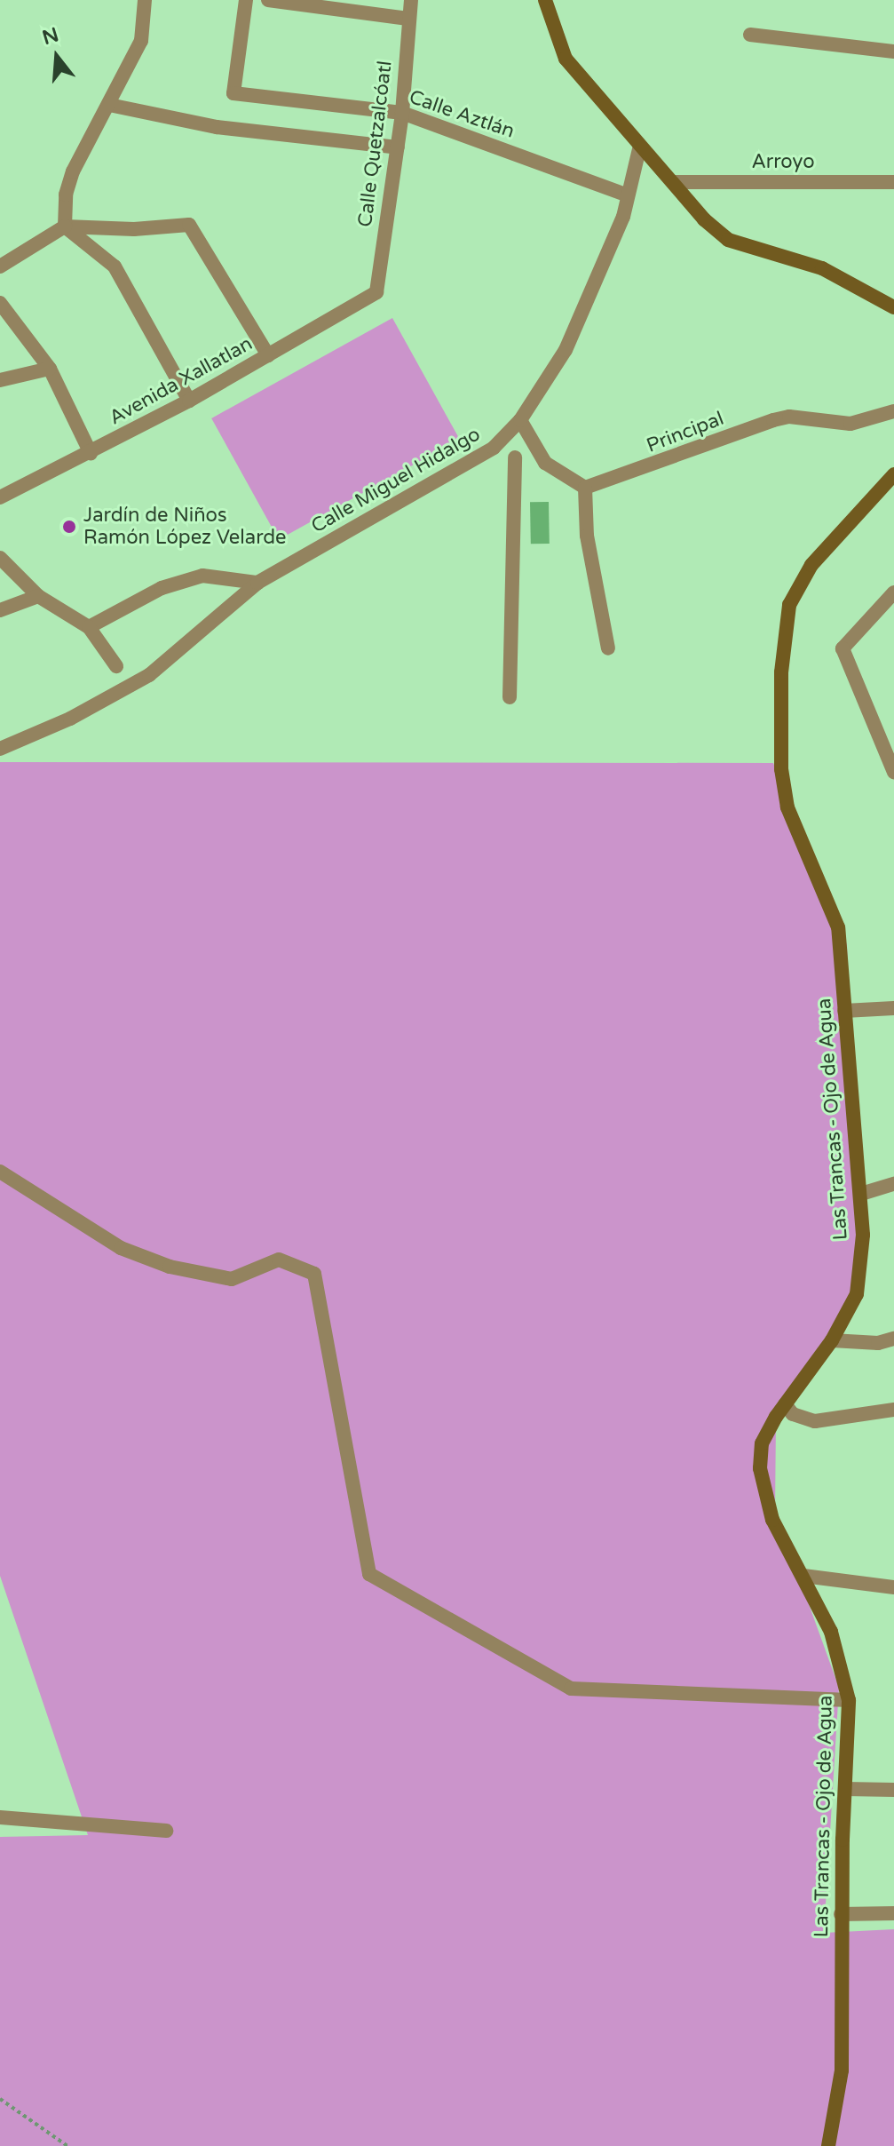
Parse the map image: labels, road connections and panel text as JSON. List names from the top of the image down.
{
  "streets": {
    "street": [
      "Calle Aztlán",
      "Calle Quetzalcóatl",
      "Arroyo",
      "Avenida Xallatlan",
      "Principal",
      "Calle Miguel Hidalgo",
      "Las Trancas - Ojo de Agua"
    ]
  },
  "crossings": [
    ["Calle Aztlán", "Calle Quetzalcóatl"],
    ["Calle Aztlán", "Calle Miguel Hidalgo"],
    ["Calle Quetzalcóatl", "Avenida Xallatlan"]
  ],
  "places": ["Jardín de Niños Ramón López Velarde"],
  "north": "top"
}
